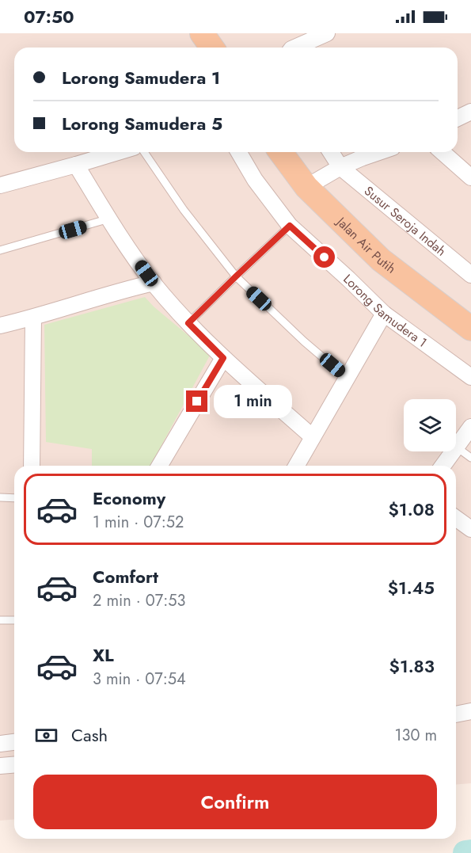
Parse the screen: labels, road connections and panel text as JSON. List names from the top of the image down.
{
  "streets": {
    "main road": ["Jalan Air Putih"],
    "street": ["Susur Seroja Indah", "Lorong Samudera 1"]
  },
  "page": {
    "status": "07:50",
    "banner": ["Lorong Samudera 1", "Lorong Samudera 5"],
    "bubble": "1 min",
    "list": [
      {
        "name": "Economy",
        "note": "1 min · 07:52",
        "value": "$1.08"
      },
      {
        "name": "Comfort",
        "note": "2 min · 07:53",
        "value": "$1.45"
      },
      {
        "name": "XL",
        "note": "3 min · 07:54",
        "value": "$1.83"
      }
    ],
    "pay": ["Cash", "130 m"],
    "buttons": "Confirm"
  }
}
